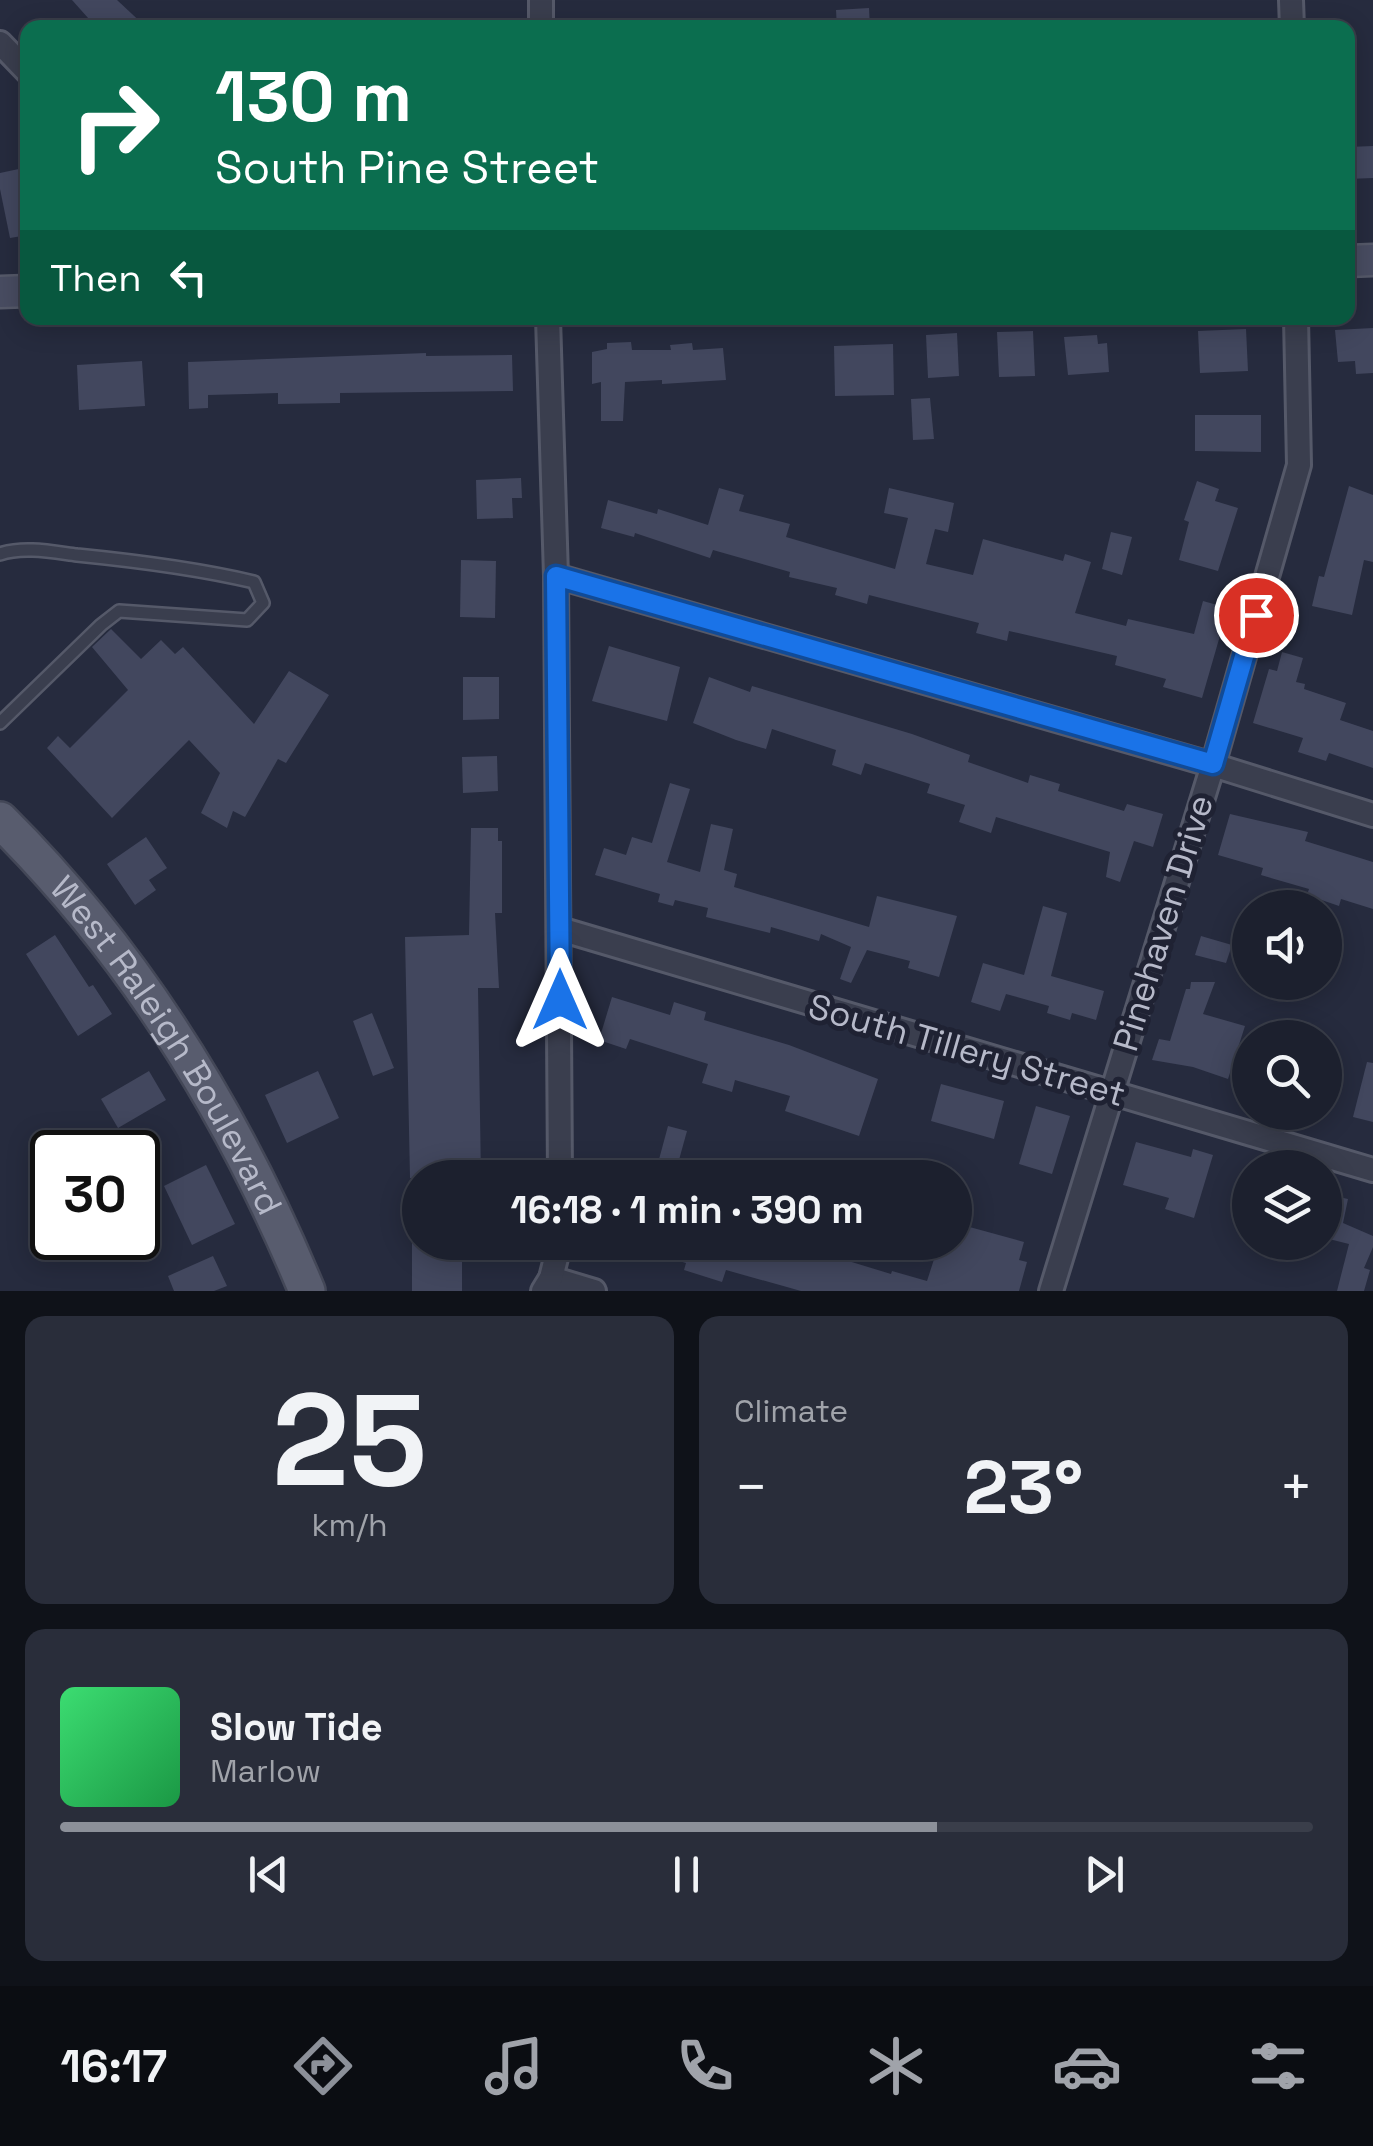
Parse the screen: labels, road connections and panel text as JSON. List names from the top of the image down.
{
  "streets": {
    "main road": ["West Raleigh Boulevard"],
    "street": ["Pinehaven Drive", "South Tillery Street"]
  },
  "crossings": [
    ["Pinehaven Drive", "South Tillery Street"]
  ],
  "page": {
    "turn": ["130 m", "South Pine Street"],
    "then": "Then",
    "limit": "30",
    "trip": "16:18 · 1 min · 390 m",
    "tile": [
      ["25", "km/h"],
      "Climate"
    ],
    "heat": ["−", "23°", "+"],
    "song": ["Slow Tide", "Marlow"],
    "tabs": "16:17"
  }
}
